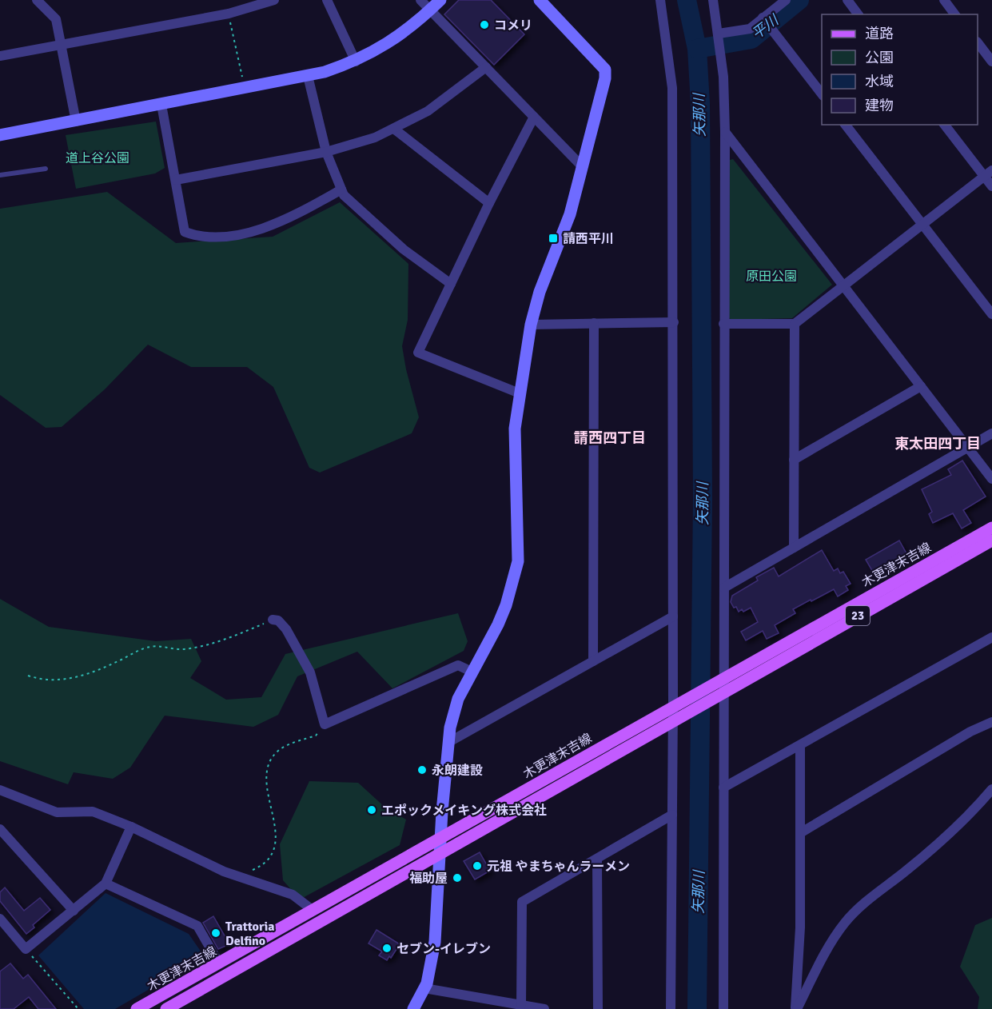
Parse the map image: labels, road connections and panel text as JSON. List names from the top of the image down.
{
  "streets": {
    "main road": ["木更津末吉線", "23"]
  },
  "districts": ["請西四丁目", "東太田四丁目"],
  "water": ["平川", "矢那川"],
  "parks": ["道上谷公園", "原田公園"],
  "places": {
    "other": [
      "コメリ",
      "永朗建設",
      "エポックメイキング株式会社",
      "元祖 やまちゃんラーメン",
      "福助屋",
      "Trattoria Delfino",
      "セブン-イレブン"
    ],
    "transit": ["請西平川"]
  },
  "legend": [
    "道路",
    "公園",
    "水域",
    "建物"
  ]
}
